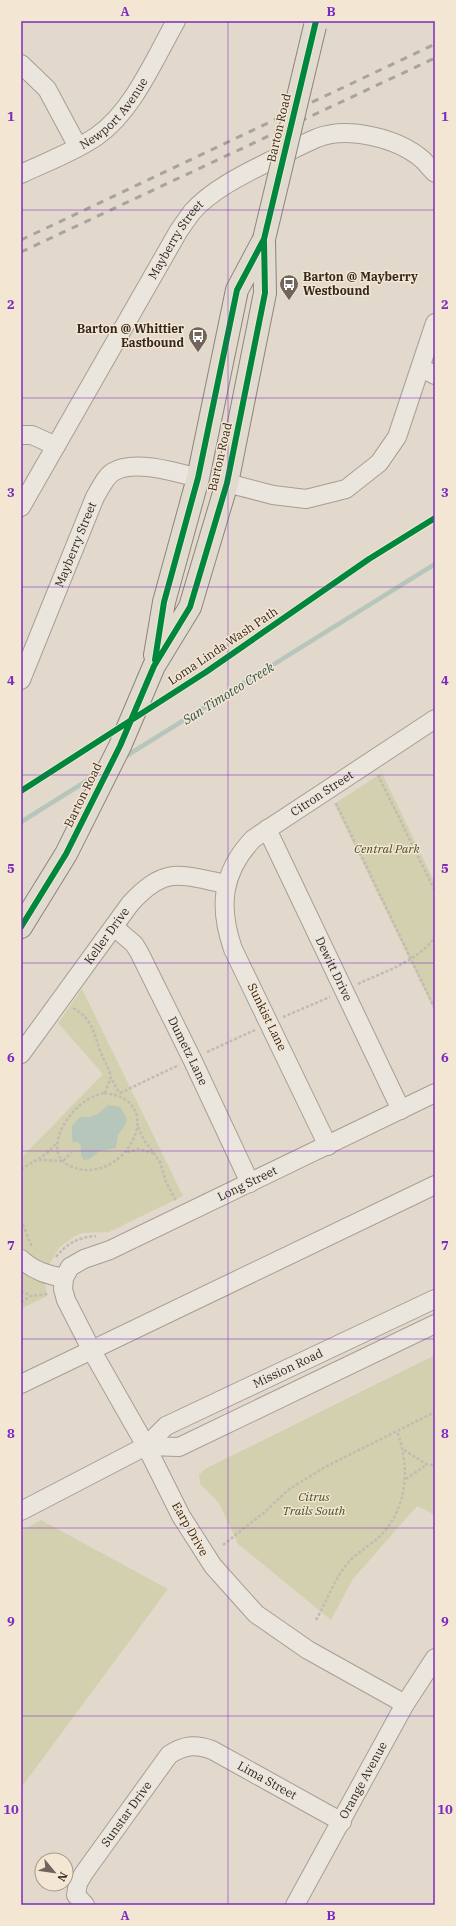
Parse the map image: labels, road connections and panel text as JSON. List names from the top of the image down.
{
  "streets": {
    "main road": ["Barton Road"],
    "street": [
      "Newport Avenue",
      "Mayberry Street",
      "Citron Street",
      "Keller Drive",
      "Dewitt Drive",
      "Sunkist Lane",
      "Dumetz Lane",
      "Long Street",
      "Mission Road",
      "Earp Drive",
      "Lima Street",
      "Orange Avenue",
      "Sunstar Drive"
    ],
    "cycle path": ["Loma Linda Wash Path"]
  },
  "crossings": [
    ["Barton Road", "Mayberry Street"],
    ["Citron Street", "Keller Drive"],
    ["Citron Street", "Dewitt Drive"],
    ["Citron Street", "Sunkist Lane"],
    ["Keller Drive", "Sunkist Lane"],
    ["Keller Drive", "Dumetz Lane"],
    ["Dewitt Drive", "Long Street"],
    ["Sunkist Lane", "Long Street"],
    ["Dumetz Lane", "Long Street"],
    ["Long Street", "Earp Drive"],
    ["Mission Road", "Earp Drive"],
    ["Earp Drive", "Orange Avenue"],
    ["Lima Street", "Orange Avenue"],
    ["Lima Street", "Sunstar Drive"]
  ],
  "water": ["San Timoteo Creek"],
  "parks": ["Central Park", "Citrus Trails South"],
  "places": {
    "bus stop": ["Barton @ Mayberry Westbound", "Barton @ Whittier Eastbound"]
  },
  "north": "bottom right",
  "grid": {
    "columns": ["A", "B"],
    "rows": [
      "1",
      "2",
      "3",
      "4",
      "5",
      "6",
      "7",
      "8",
      "9",
      "10"
    ]
  }
}
